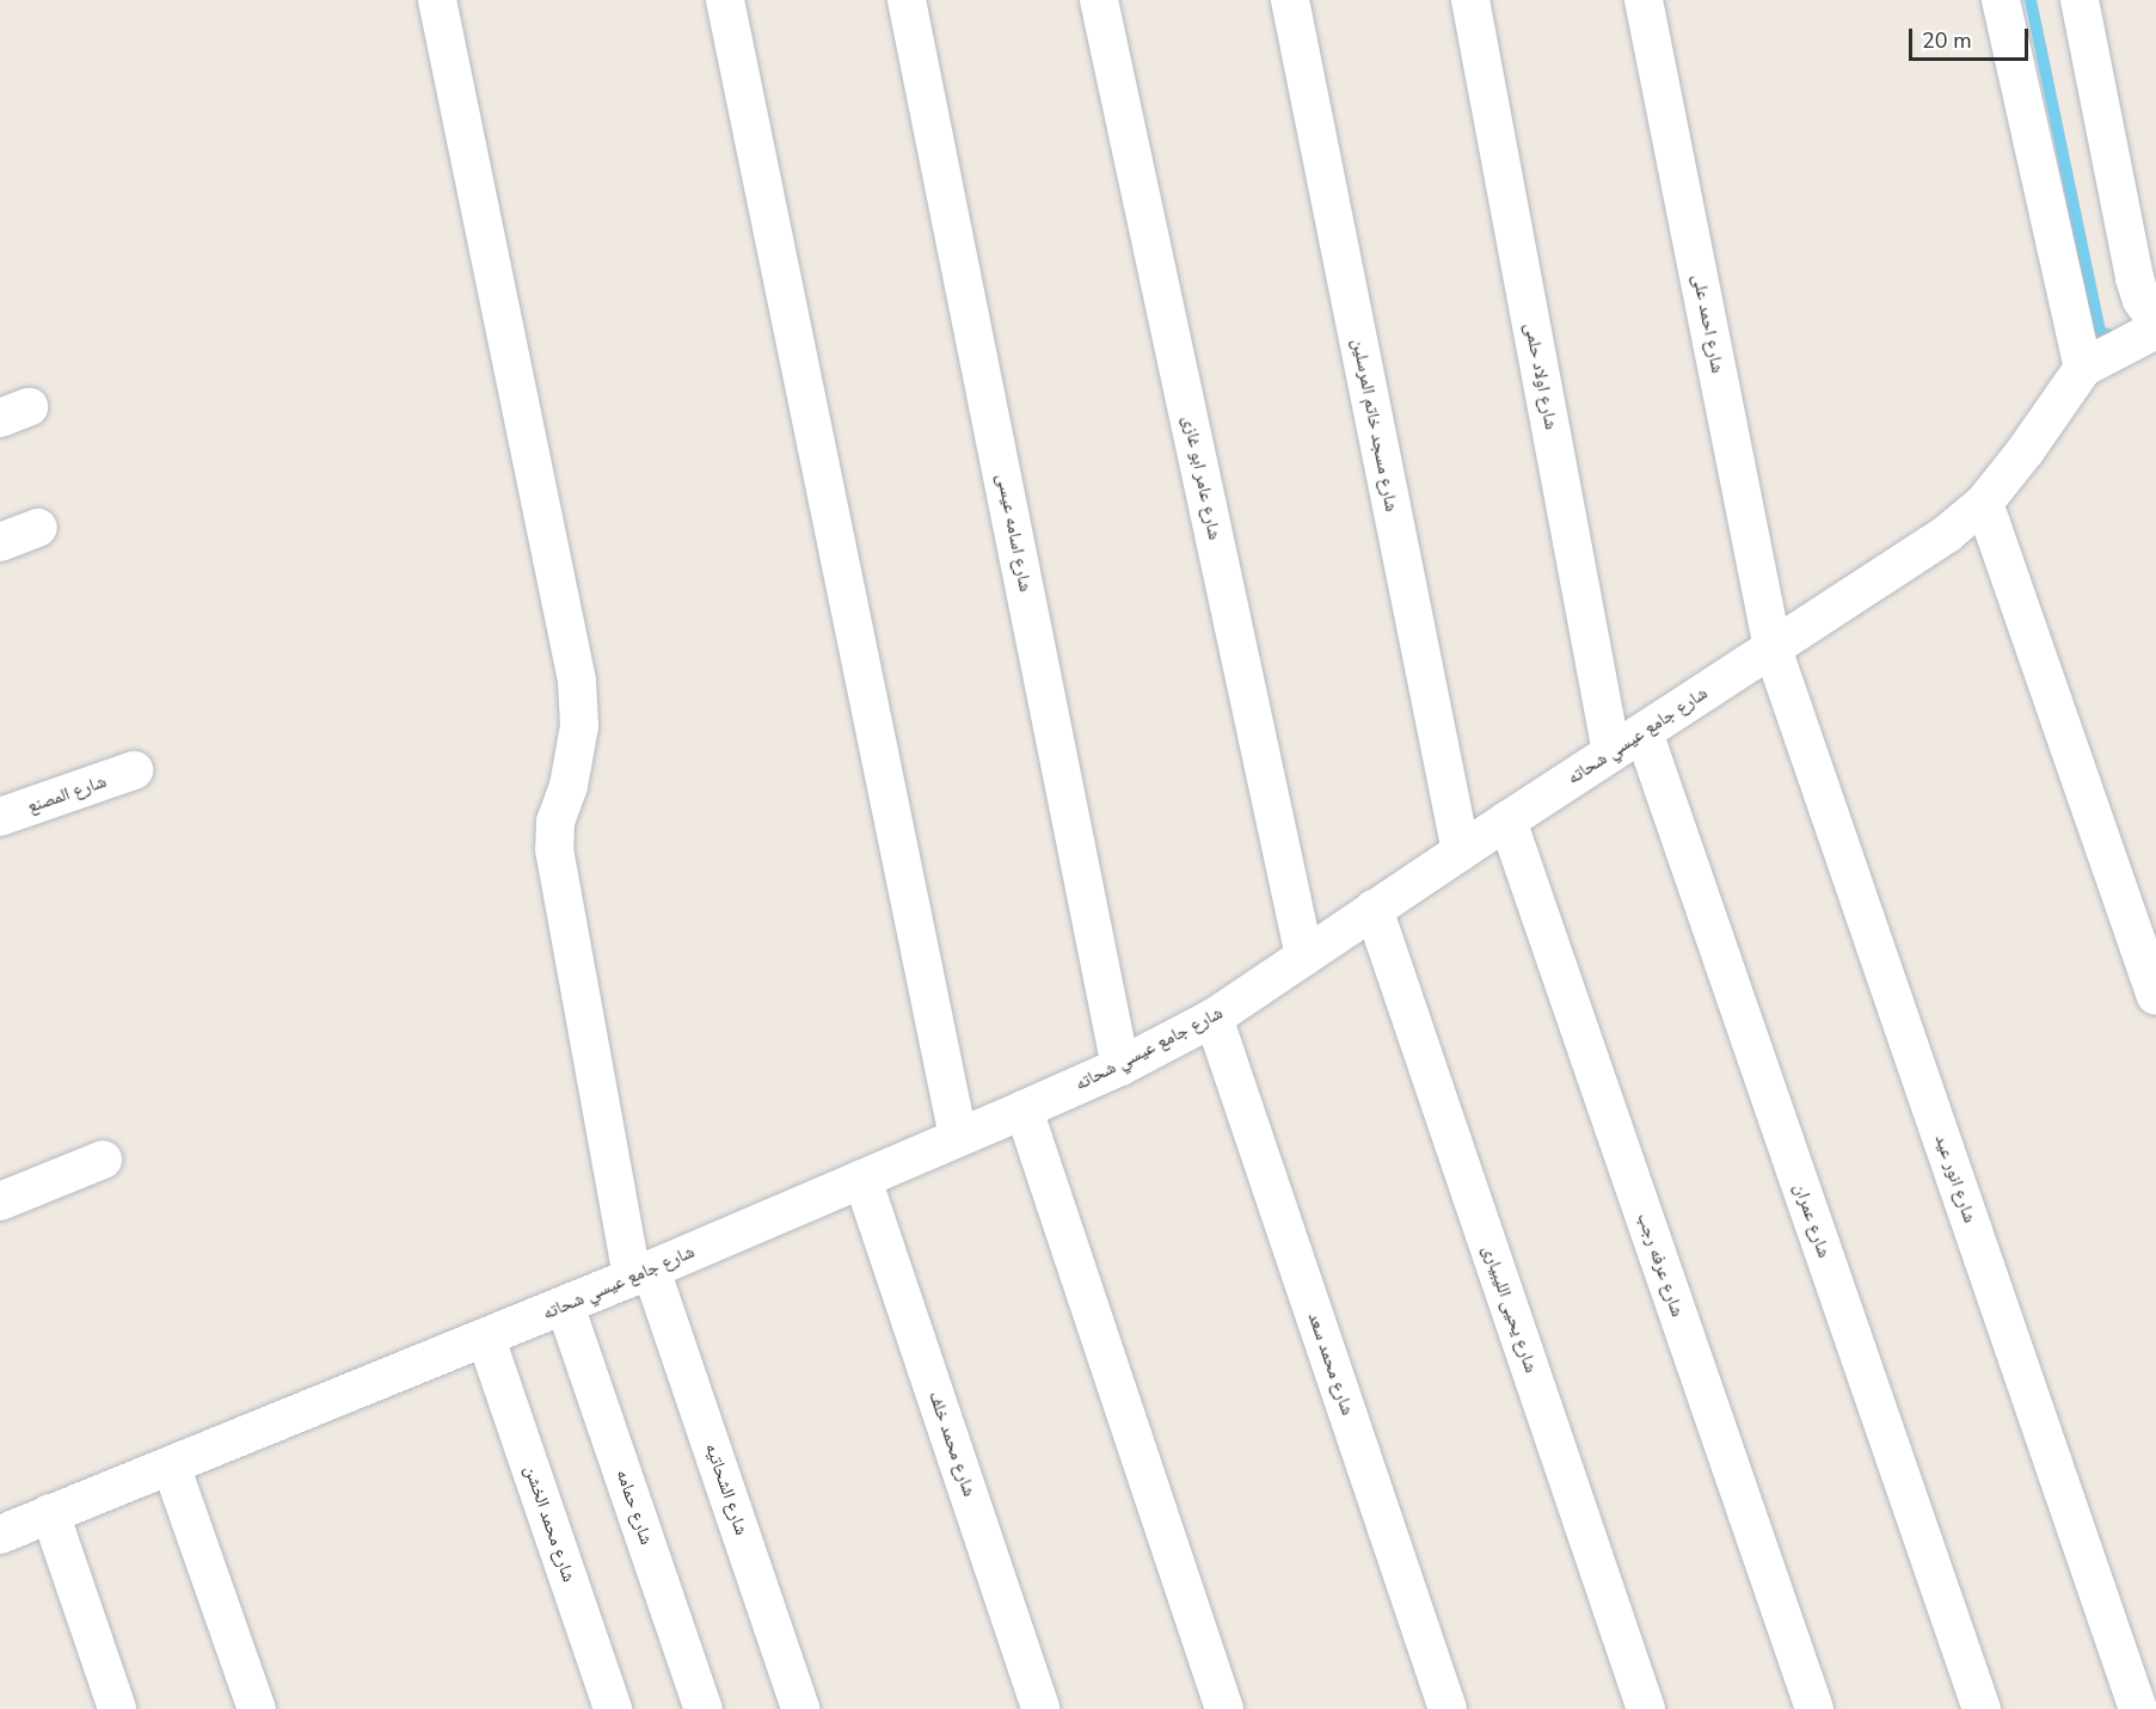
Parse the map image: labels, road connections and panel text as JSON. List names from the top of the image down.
{
  "streets": {
    "street": [
      "شارع احمد على",
      "شارع اولاد حلمى",
      "شارع مسجد خاتم المرسلين",
      "شارع عامر ابو غازى",
      "شارع اسامه عيسى",
      "شارع جامع عيسي شحاته",
      "شارع المصنع",
      "شارع انور عيد",
      "شارع عمران",
      "شارع عرفه رجب",
      "شارع يحيى الليبيارى",
      "شارع محمد سعد",
      "شارع محمد خلف",
      "شارع الشحاتيه",
      "شارع حمامه",
      "شارع محمد الخشن"
    ]
  },
  "crossings": [
    ["شارع احمد على", "شارع جامع عيسي شحاته"],
    ["شارع احمد على", "شارع انور عيد"],
    ["شارع اولاد حلمى", "شارع جامع عيسي شحاته"],
    ["شارع مسجد خاتم المرسلين", "شارع جامع عيسي شحاته"],
    ["شارع عامر ابو غازى", "شارع جامع عيسي شحاته"],
    ["شارع اسامه عيسى", "شارع جامع عيسي شحاته"],
    ["شارع جامع عيسي شحاته", "شارع انور عيد"],
    ["شارع جامع عيسي شحاته", "شارع عمران"],
    ["شارع جامع عيسي شحاته", "شارع عرفه رجب"],
    ["شارع جامع عيسي شحاته", "شارع يحيى الليبيارى"],
    ["شارع جامع عيسي شحاته", "شارع محمد سعد"],
    ["شارع جامع عيسي شحاته", "شارع محمد خلف"],
    ["شارع جامع عيسي شحاته", "شارع الشحاتيه"],
    ["شارع جامع عيسي شحاته", "شارع حمامه"],
    ["شارع جامع عيسي شحاته", "شارع محمد الخشن"]
  ],
  "scale_bar": "20 m"
}
